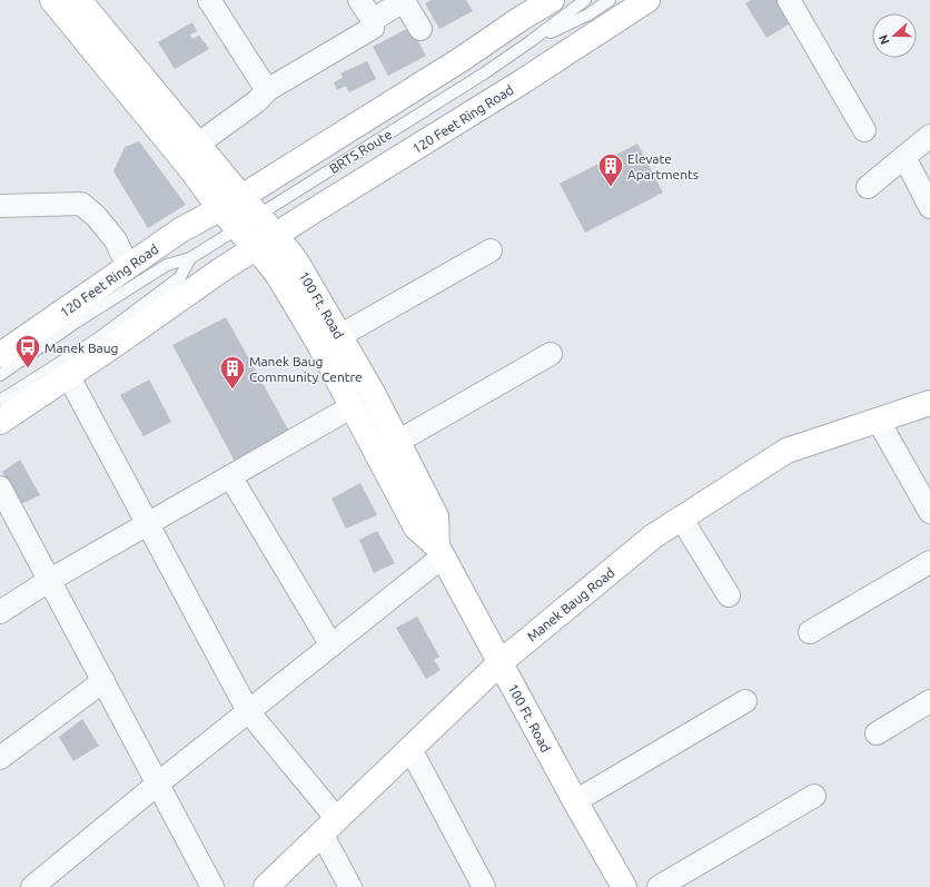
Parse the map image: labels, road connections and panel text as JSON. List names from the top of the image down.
{
  "streets": {
    "main road": ["120 Feet Ring Road", "100 Ft. Road", "Manek Baug Road"],
    "lane": ["BRTS Route"]
  },
  "crossings": [
    ["120 Feet Ring Road", "BRTS Route"],
    ["120 Feet Ring Road", "100 Ft. Road"],
    ["BRTS Route", "100 Ft. Road"],
    ["100 Ft. Road", "Manek Baug Road"]
  ],
  "places": {
    "building": ["Elevate Apartments", "Manek Baug Community Centre"],
    "bus stop": ["Manek Baug"]
  },
  "north": "left"
}
